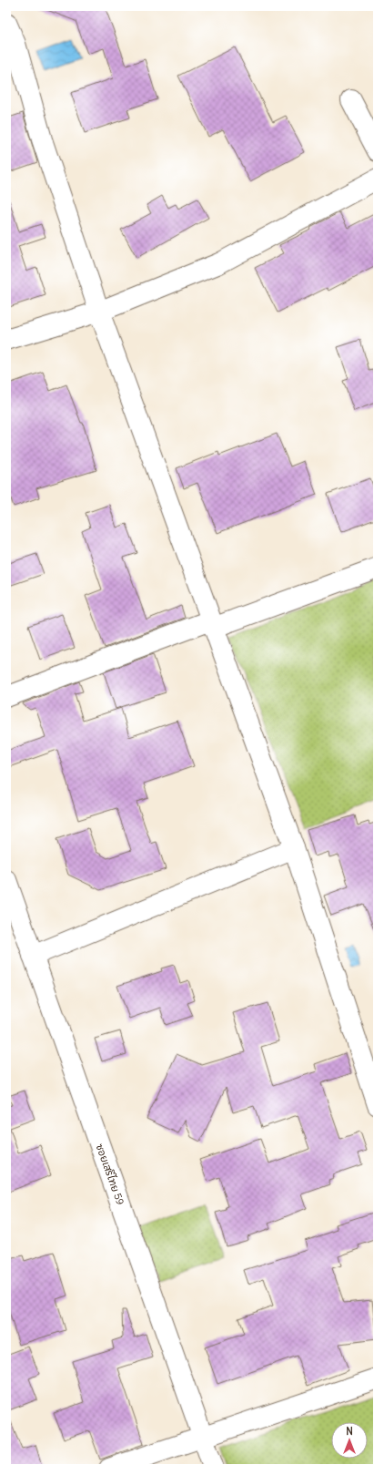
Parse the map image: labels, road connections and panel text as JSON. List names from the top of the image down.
{
  "streets": {
    "street": ["ซอยเสรีไทย 59"]
  },
  "north": "top"
}
